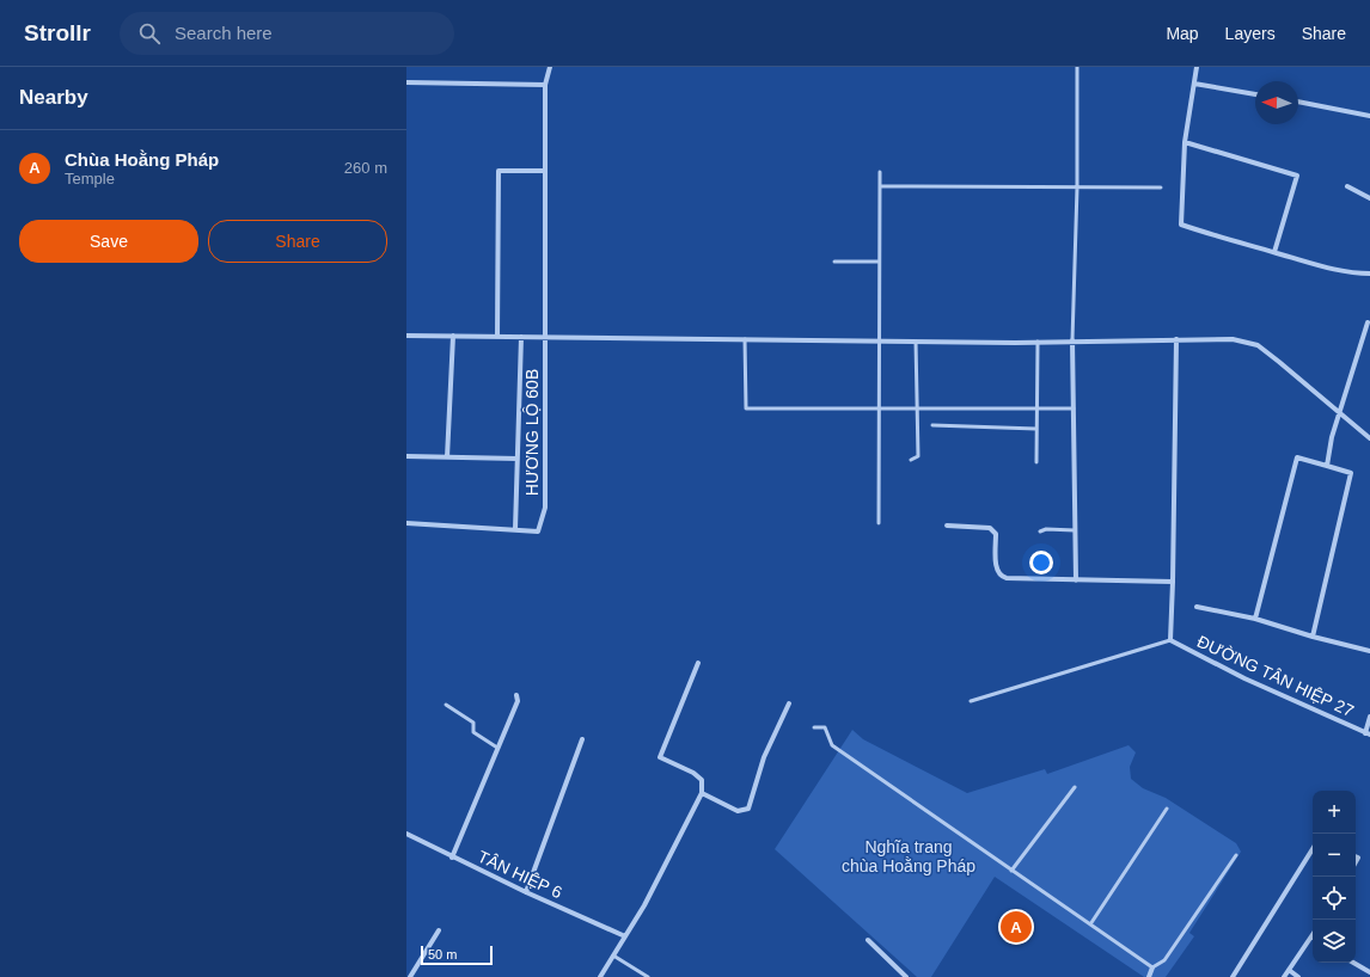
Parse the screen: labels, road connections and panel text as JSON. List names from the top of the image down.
{
  "streets": {
    "street": ["HƯƠNG LỘ 60B", "ĐƯỜNG TÂN HIỆP 27", "TÂN HIỆP 6"]
  },
  "parks": ["Nghĩa trang chùa Hoằng Pháp"],
  "scale_bar": "50 m",
  "north": "left",
  "page": {
    "header": "Strollr",
    "search": "Search here",
    "nav": ["Map", "Layers", "Share"],
    "heading": "Nearby",
    "list": [
      {
        "mark": "A",
        "name": "Chùa Hoằng Pháp",
        "note": "Temple",
        "value": "260 m"
      }
    ],
    "buttons": ["Save", "Share"],
    "map_buttons": ["+", "−"],
    "pins": "A",
    "scale": "50 m"
  }
}
